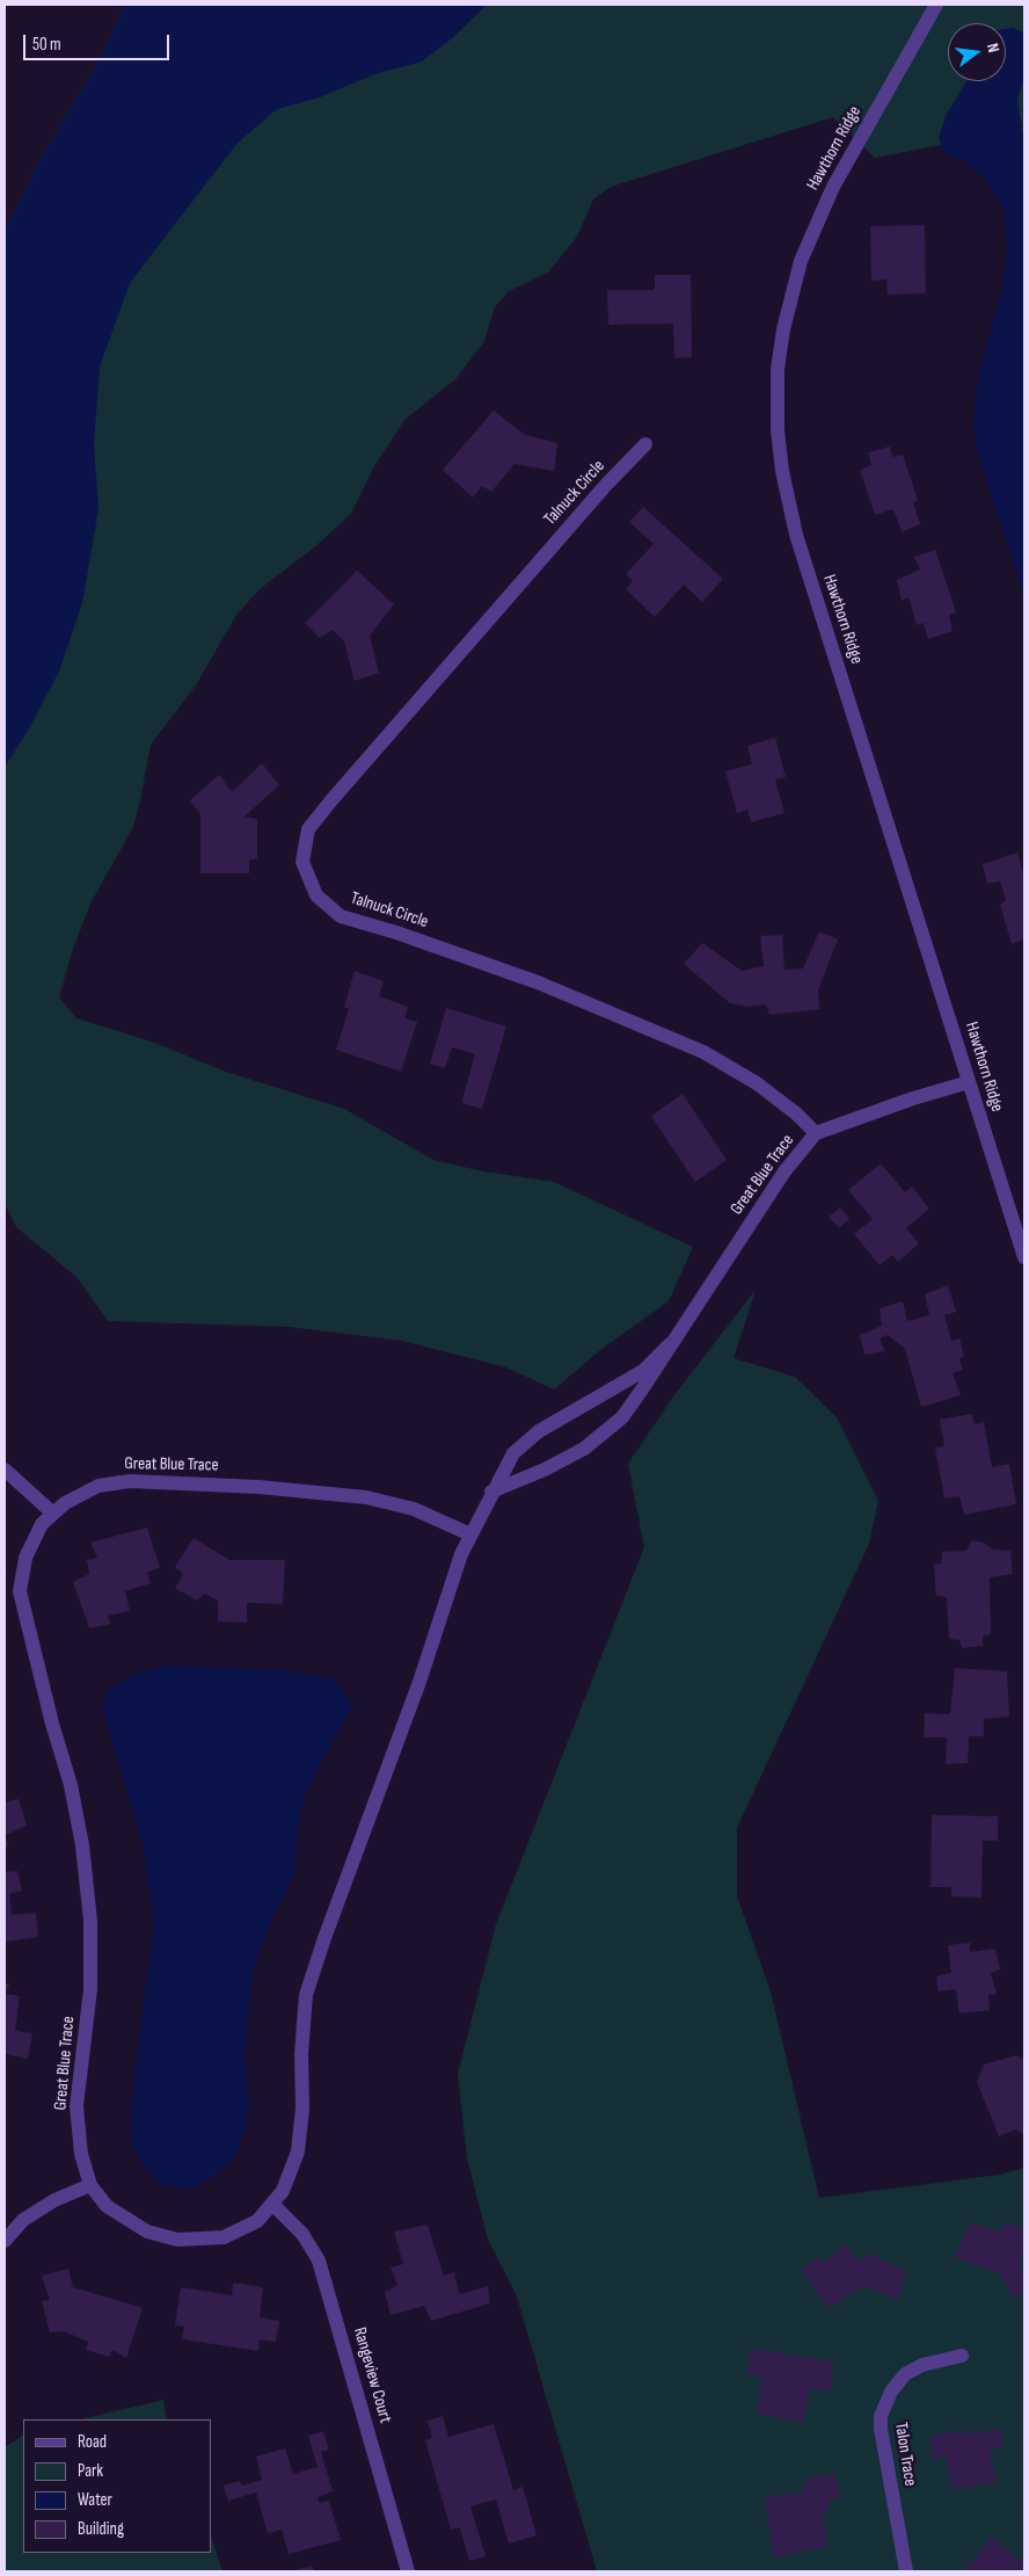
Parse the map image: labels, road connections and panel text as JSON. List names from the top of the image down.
{
  "streets": {
    "street": [
      "Hawthorn Ridge",
      "Talnuck Circle",
      "Great Blue Trace",
      "Rangeview Court",
      "Talon Trace"
    ]
  },
  "crossings": [
    ["Hawthorn Ridge", "Great Blue Trace"],
    ["Talnuck Circle", "Great Blue Trace"],
    ["Great Blue Trace", "Rangeview Court"]
  ],
  "legend": [
    "Road",
    "Park",
    "Water",
    "Building"
  ],
  "scale_bar": "50 m",
  "north": "right"
}
